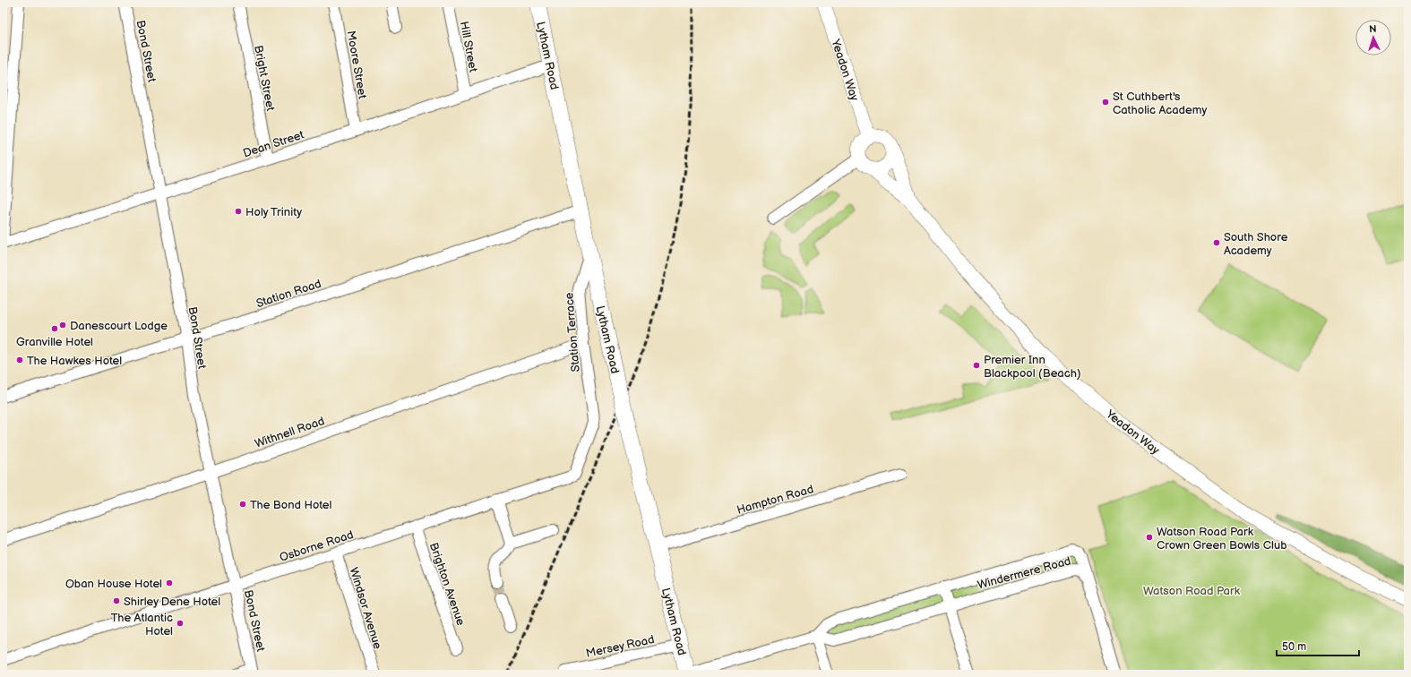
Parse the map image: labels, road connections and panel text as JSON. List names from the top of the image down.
{
  "streets": {
    "main road": ["Lytham Road"],
    "street": [
      "Hill Street",
      "Bond Street",
      "Moore Street",
      "Yeadon Way",
      "Bright Street",
      "Dean Street",
      "Station Road",
      "Station Terrace",
      "Withnell Road",
      "Hampton Road",
      "Osborne Road",
      "Windermere Road",
      "Brighton Avenue",
      "Windsor Avenue",
      "Mersey Road"
    ]
  },
  "crossings": [
    ["Hill Street", "Dean Street"],
    ["Bond Street", "Dean Street"],
    ["Bond Street", "Station Road"],
    ["Bond Street", "Withnell Road"],
    ["Bond Street", "Osborne Road"],
    ["Lytham Road", "Dean Street"],
    ["Lytham Road", "Station Road"],
    ["Lytham Road", "Station Terrace"],
    ["Lytham Road", "Hampton Road"],
    ["Lytham Road", "Windermere Road"],
    ["Lytham Road", "Mersey Road"],
    ["Moore Street", "Dean Street"],
    ["Bright Street", "Dean Street"],
    ["Station Terrace", "Withnell Road"],
    ["Station Terrace", "Osborne Road"],
    ["Osborne Road", "Brighton Avenue"],
    ["Osborne Road", "Windsor Avenue"]
  ],
  "parks": ["Watson Road Park"],
  "places": [
    "St Cuthbert's Catholic Academy",
    "Holy Trinity",
    "South Shore Academy",
    "Danescourt Lodge",
    "Granville Hotel",
    "The Hawkes Hotel",
    "Premier Inn Blackpool (Beach)",
    "The Bond Hotel",
    "Watson Road Park Crown Green Bowls Club",
    "Oban House Hotel",
    "Shirley Dene Hotel",
    "The Atlantic Hotel"
  ],
  "scale_bar": "50 m",
  "north": "top"
}
